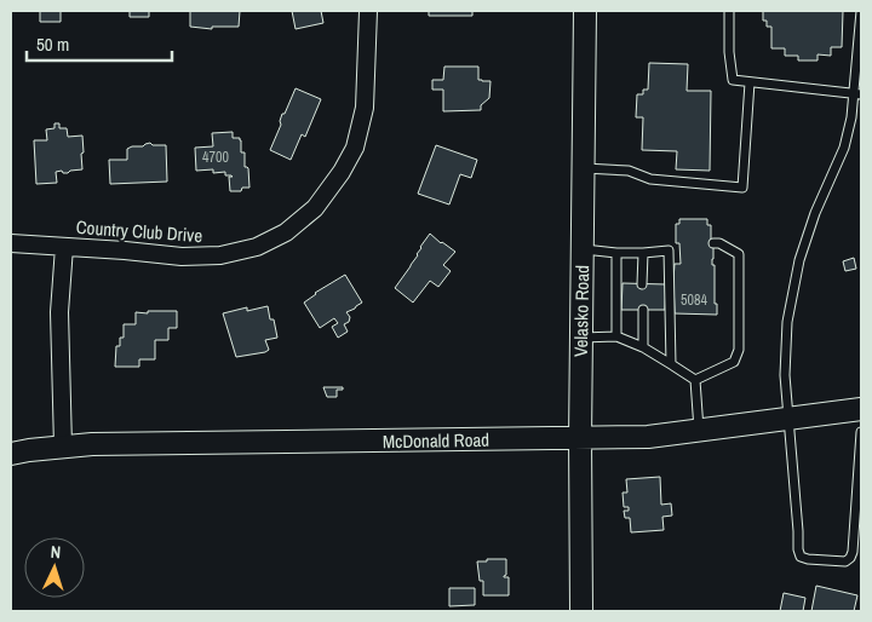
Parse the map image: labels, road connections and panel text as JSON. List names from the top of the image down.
{
  "streets": {
    "street": ["Country Club Drive", "Velasko Road", "McDonald Road"]
  },
  "crossings": [
    ["Country Club Drive", "McDonald Road"],
    ["Velasko Road", "McDonald Road"]
  ],
  "house_numbers": ["4700", "5084"],
  "scale_bar": "50 m",
  "north": "top"
}
